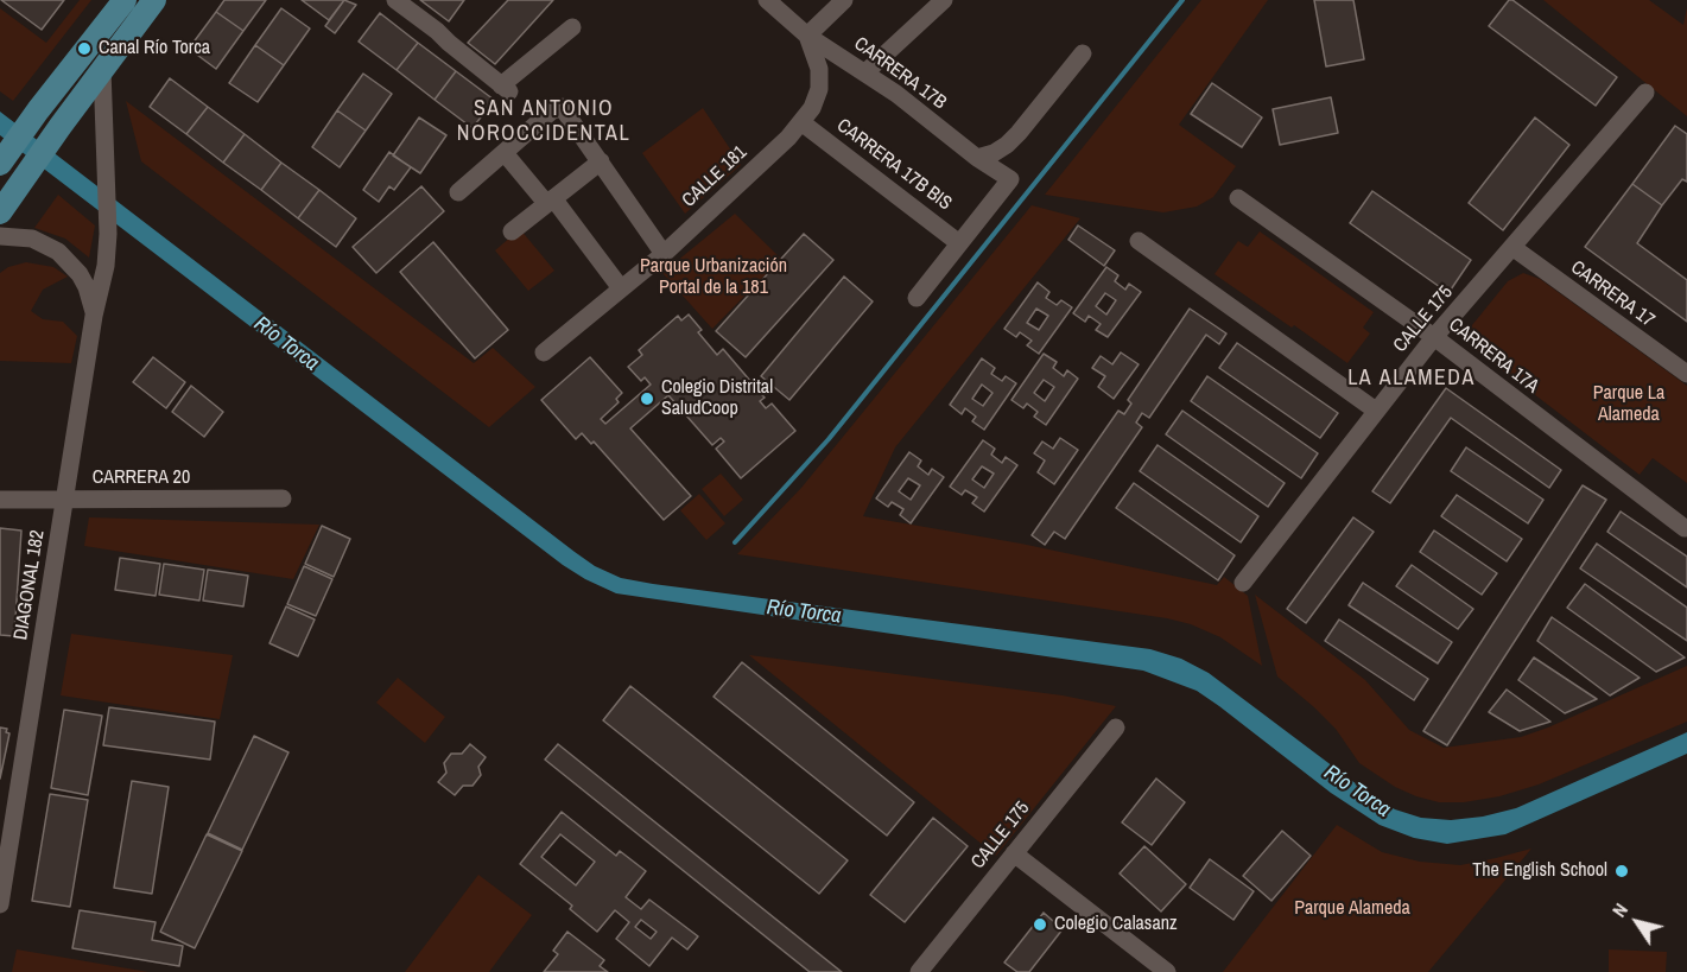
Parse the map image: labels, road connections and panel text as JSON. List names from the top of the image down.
{
  "streets": {
    "street": [
      "CARRERA 17B",
      "CARRERA 17B BIS",
      "CALLE 181",
      "CARRERA 17",
      "CALLE 175",
      "CARRERA 17A",
      "CARRERA 20",
      "DIAGONAL 182"
    ]
  },
  "crossings": [
    ["CARRERA 17B", "CARRERA 17B BIS"],
    ["CARRERA 17B", "CALLE 181"],
    ["CARRERA 17B BIS", "CALLE 181"],
    ["CARRERA 17", "CALLE 175"],
    ["CALLE 175", "CARRERA 17A"],
    ["CARRERA 20", "DIAGONAL 182"]
  ],
  "districts": ["SAN ANTONIO NOROCCIDENTAL", "LA ALAMEDA"],
  "water": ["Río Torca"],
  "parks": ["Parque Urbanización Portal de la 181", "Parque La Alameda", "Parque Alameda"],
  "places": [
    "Canal Río Torca",
    "Colegio Distrital SaludCoop",
    "The English School",
    "Colegio Calasanz"
  ],
  "north": "top left"
}
